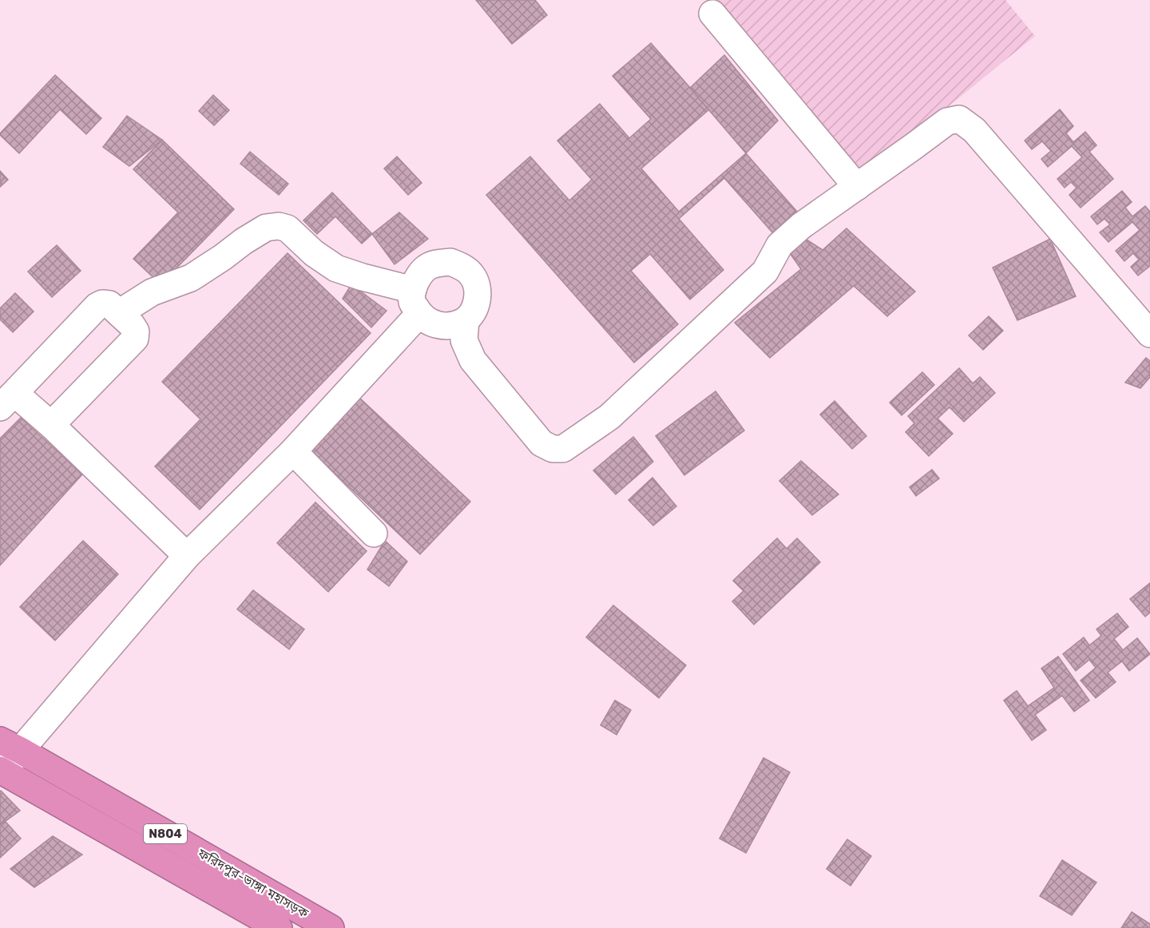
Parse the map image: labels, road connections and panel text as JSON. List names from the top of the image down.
{
  "streets": {
    "highway": ["N804", "ফরিদপুর-ভাঙ্গা মহাসড়ক"]
  }
}
